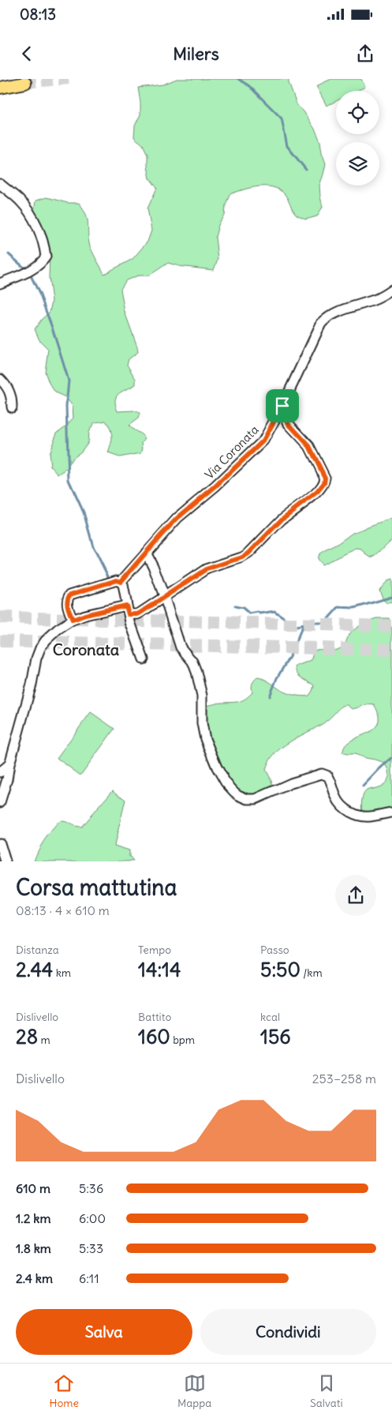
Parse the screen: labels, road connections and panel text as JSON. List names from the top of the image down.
{
  "streets": {
    "street": ["Via Coronata"]
  },
  "districts": ["Coronata"],
  "page": {
    "status": "08:13",
    "header": "Milers",
    "heading": ["Corsa mattutina", "08:13 · 4 × 610 m"],
    "stats": [
      ["Distanza", "2.44 km"],
      ["Tempo", "14:14"],
      ["Passo", "5:50 /km"],
      ["Dislivello", "28 m"],
      ["Battito", "160 bpm"],
      ["kcal", "156"]
    ],
    "chart": ["Dislivello", "253–258 m"],
    "list": [
      {
        "name": "610 m",
        "note": "5:36"
      },
      {
        "name": "1.2 km",
        "note": "6:00"
      },
      {
        "name": "1.8 km",
        "note": "5:33"
      },
      {
        "name": "2.4 km",
        "note": "6:11"
      }
    ],
    "buttons": ["Salva", "Condividi"],
    "tabs": ["Home", "Mappa", "Salvati"]
  }
}
